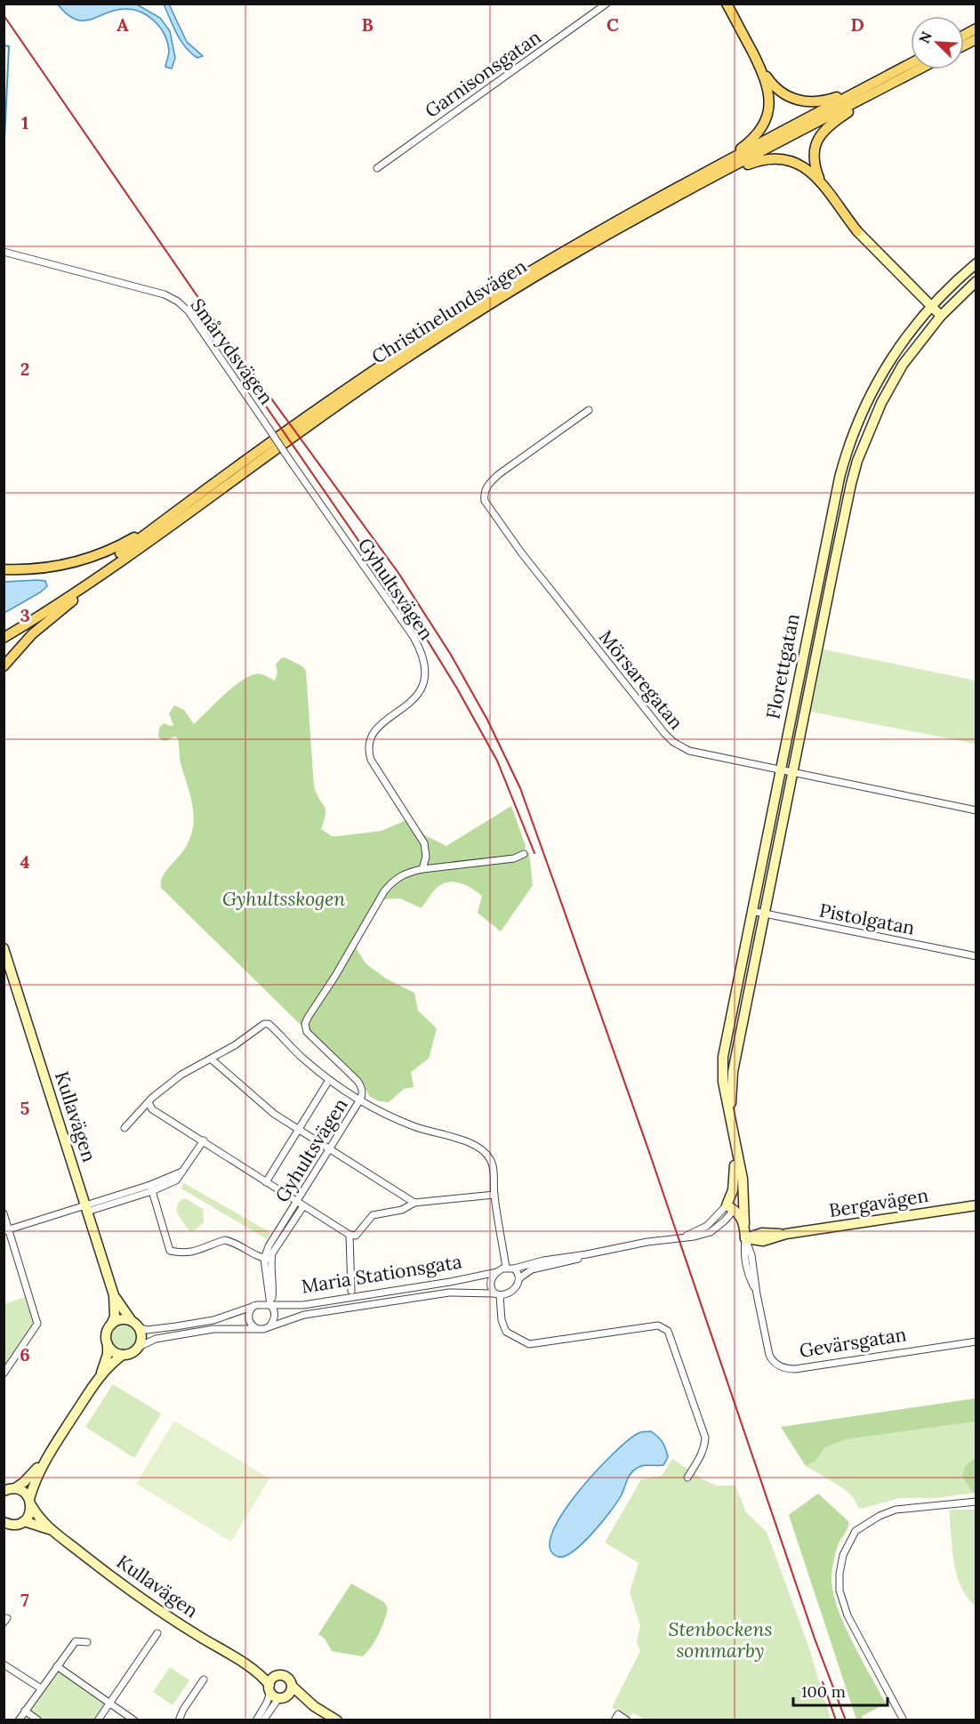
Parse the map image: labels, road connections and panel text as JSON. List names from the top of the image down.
{
  "streets": {
    "main road": ["Christinelundsvägen"],
    "street": [
      "Garnisonsgatan",
      "Smårydsvägen",
      "Gyhultsvägen",
      "Florettgatan",
      "Mörsaregatan",
      "Pistolgatan",
      "Kullavägen",
      "Bergavägen",
      "Maria Stationsgata",
      "Gevärsgatan"
    ]
  },
  "crossings": [
    ["Smårydsvägen", "Gyhultsvägen"],
    ["Florettgatan", "Mörsaregatan"],
    ["Florettgatan", "Pistolgatan"],
    ["Florettgatan", "Gevärsgatan"],
    ["Kullavägen", "Maria Stationsgata"],
    ["Bergavägen", "Gevärsgatan"]
  ],
  "parks": ["Gyhultsskogen", "Stenbockens sommarby"],
  "scale_bar": "100 m",
  "north": "top left",
  "grid": {
    "columns": [
      "A",
      "B",
      "C",
      "D"
    ],
    "rows": [
      "1",
      "2",
      "3",
      "4",
      "5",
      "6",
      "7"
    ]
  }
}
